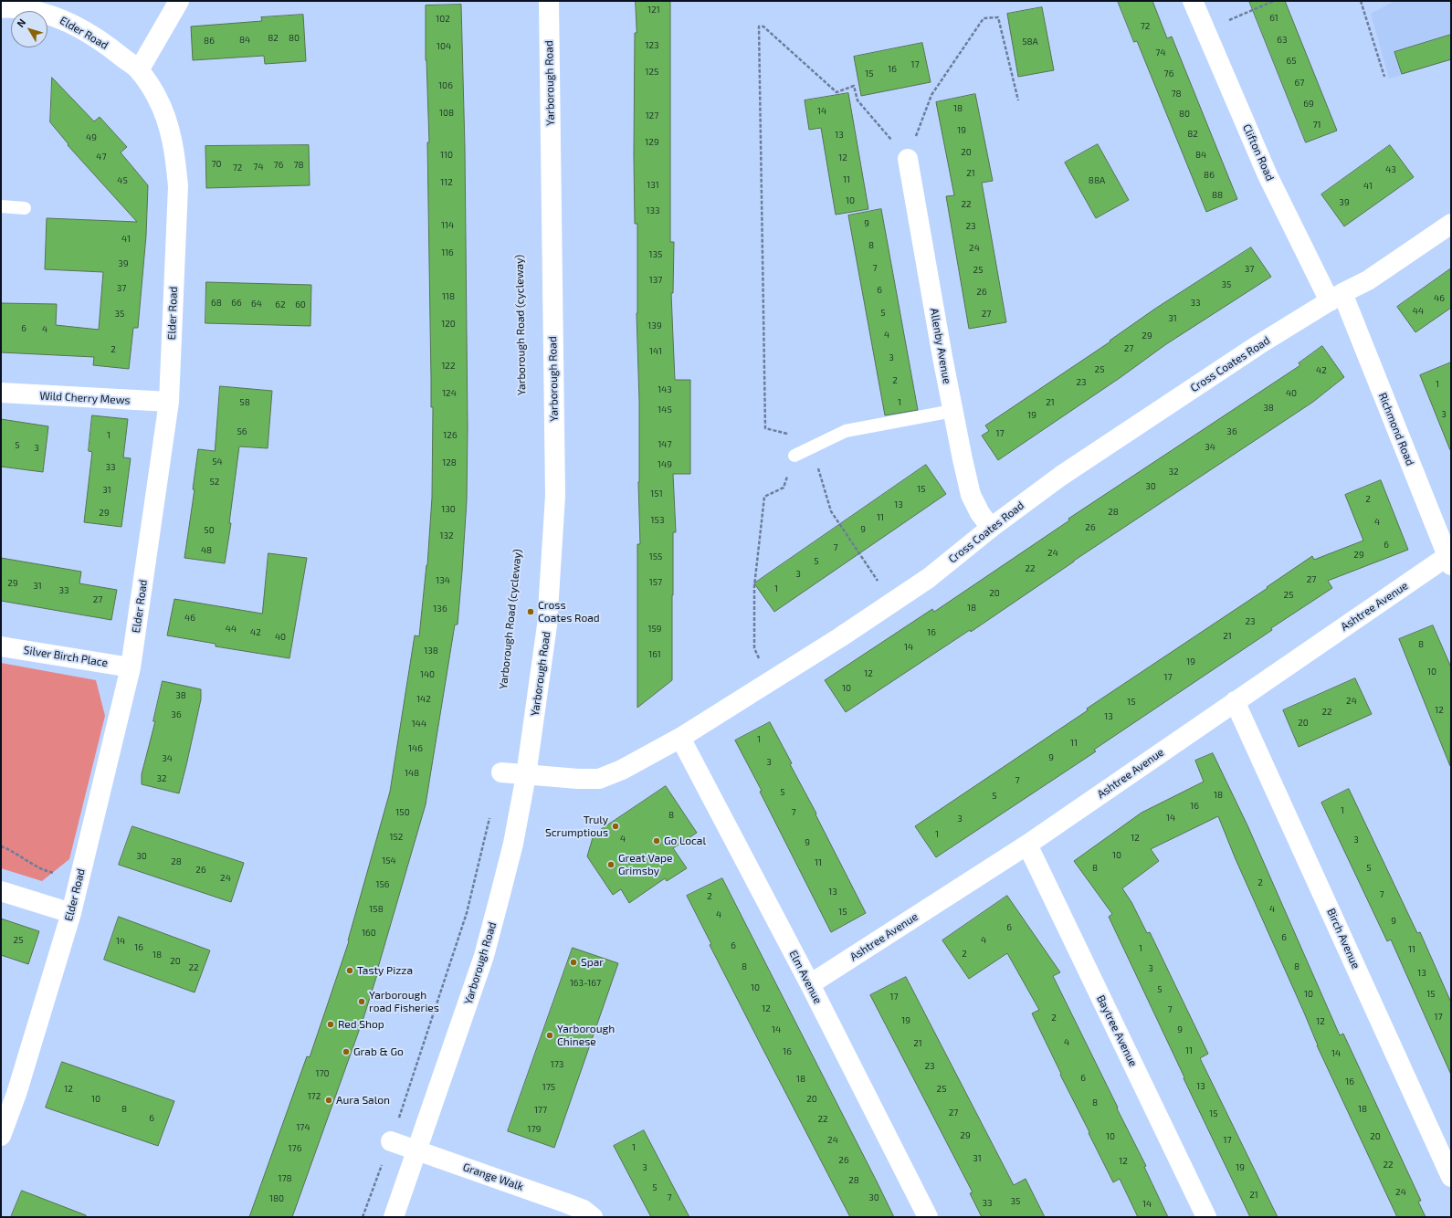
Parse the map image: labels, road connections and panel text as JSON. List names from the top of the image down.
{
  "streets": {
    "street": [
      "Elder Road",
      "Yarborough Road",
      "Clifton Road",
      "Allenby Avenue",
      "Cross Coates Road",
      "Wild Cherry Mews",
      "Richmond Road",
      "Ashtree Avenue",
      "Silver Birch Place",
      "Birch Avenue",
      "Elm Avenue",
      "Baytree Avenue",
      "Grange Walk"
    ]
  },
  "crossings": [
    ["Elder Road", "Wild Cherry Mews"],
    ["Elder Road", "Silver Birch Place"],
    ["Yarborough Road", "Cross Coates Road"],
    ["Yarborough Road", "Grange Walk"],
    ["Clifton Road", "Cross Coates Road"],
    ["Clifton Road", "Richmond Road"],
    ["Allenby Avenue", "Cross Coates Road"],
    ["Cross Coates Road", "Richmond Road"],
    ["Cross Coates Road", "Elm Avenue"],
    ["Richmond Road", "Ashtree Avenue"],
    ["Ashtree Avenue", "Birch Avenue"],
    ["Ashtree Avenue", "Elm Avenue"],
    ["Ashtree Avenue", "Baytree Avenue"]
  ],
  "places": [
    "Cross Coates Road",
    "Truly Scrumptious",
    "Go Local",
    "Great Vape Grimsby",
    "Spar",
    "Tasty Pizza",
    "Yarborough road Fisheries",
    "Red Shop",
    "Yarborough Chinese",
    "Grab & Go",
    "Aura Salon"
  ],
  "house_numbers": [
    "121",
    "61",
    "102",
    "72",
    "82",
    "80",
    "84",
    "63",
    "86",
    "58A",
    "123",
    "104",
    "74",
    "65",
    "17",
    "16",
    "125",
    "15",
    "76",
    "67",
    "106",
    "78",
    "69",
    "18",
    "14",
    "108",
    "80",
    "127",
    "71",
    "19",
    "82",
    "13",
    "49",
    "129",
    "20",
    "110",
    "84",
    "47",
    "12",
    "70",
    "76",
    "78",
    "74",
    "72",
    "43",
    "21",
    "86",
    "11",
    "45",
    "88A",
    "112",
    "131",
    "41",
    "88",
    "10",
    "39",
    "22",
    "133",
    "9",
    "114",
    "23",
    "41",
    "8",
    "24",
    "116",
    "135",
    "39",
    "7",
    "37",
    "25",
    "137",
    "35",
    "37",
    "6",
    "26",
    "118",
    "46",
    "68",
    "66",
    "33",
    "64",
    "62",
    "60",
    "44",
    "5",
    "35",
    "27",
    "31",
    "120",
    "139",
    "6",
    "4",
    "4",
    "29",
    "27",
    "2",
    "141",
    "3",
    "122",
    "25",
    "42",
    "2",
    "23",
    "1",
    "143",
    "124",
    "40",
    "58",
    "1",
    "21",
    "38",
    "145",
    "3",
    "19",
    "56",
    "36",
    "17",
    "1",
    "126",
    "147",
    "5",
    "34",
    "3",
    "54",
    "128",
    "149",
    "33",
    "32",
    "52",
    "30",
    "15",
    "31",
    "151",
    "2",
    "13",
    "130",
    "28",
    "29",
    "11",
    "153",
    "4",
    "26",
    "9",
    "50",
    "132",
    "6",
    "7",
    "48",
    "24",
    "29",
    "155",
    "5",
    "22",
    "3",
    "27",
    "134",
    "157",
    "29",
    "31",
    "1",
    "33",
    "20",
    "25",
    "27",
    "18",
    "136",
    "46",
    "23",
    "44",
    "159",
    "42",
    "16",
    "21",
    "40",
    "8",
    "14",
    "138",
    "161",
    "19",
    "10",
    "12",
    "140",
    "17",
    "10",
    "38",
    "142",
    "24",
    "15",
    "12",
    "22",
    "36",
    "13",
    "20",
    "144",
    "1",
    "11",
    "146",
    "9",
    "34",
    "3",
    "148",
    "32",
    "7",
    "5",
    "18",
    "5",
    "16",
    "1",
    "150",
    "7",
    "8",
    "14",
    "3",
    "1",
    "152",
    "12",
    "4",
    "3",
    "9",
    "10",
    "30",
    "154",
    "28",
    "11",
    "8",
    "5",
    "26",
    "24",
    "2",
    "156",
    "13",
    "7",
    "2",
    "158",
    "4",
    "15",
    "4",
    "9",
    "6",
    "160",
    "6",
    "25",
    "4",
    "14",
    "6",
    "16",
    "1",
    "11",
    "2",
    "18",
    "20",
    "8",
    "8",
    "22",
    "3",
    "13",
    "163-167",
    "10",
    "5",
    "10",
    "15",
    "17",
    "12",
    "7",
    "17",
    "2",
    "19",
    "12",
    "14",
    "9",
    "4",
    "21",
    "11",
    "16",
    "14",
    "173",
    "23",
    "170",
    "6",
    "18",
    "16",
    "13",
    "175",
    "12",
    "25",
    "172",
    "10",
    "20",
    "8",
    "8",
    "18",
    "177",
    "27",
    "15",
    "6",
    "22",
    "174",
    "179",
    "29",
    "10",
    "20",
    "24",
    "17",
    "1",
    "176",
    "31",
    "26",
    "12",
    "22",
    "3",
    "19",
    "178",
    "28",
    "5",
    "24",
    "21",
    "7",
    "30",
    "180",
    "35",
    "33",
    "14"
  ],
  "north": "top left"
}
